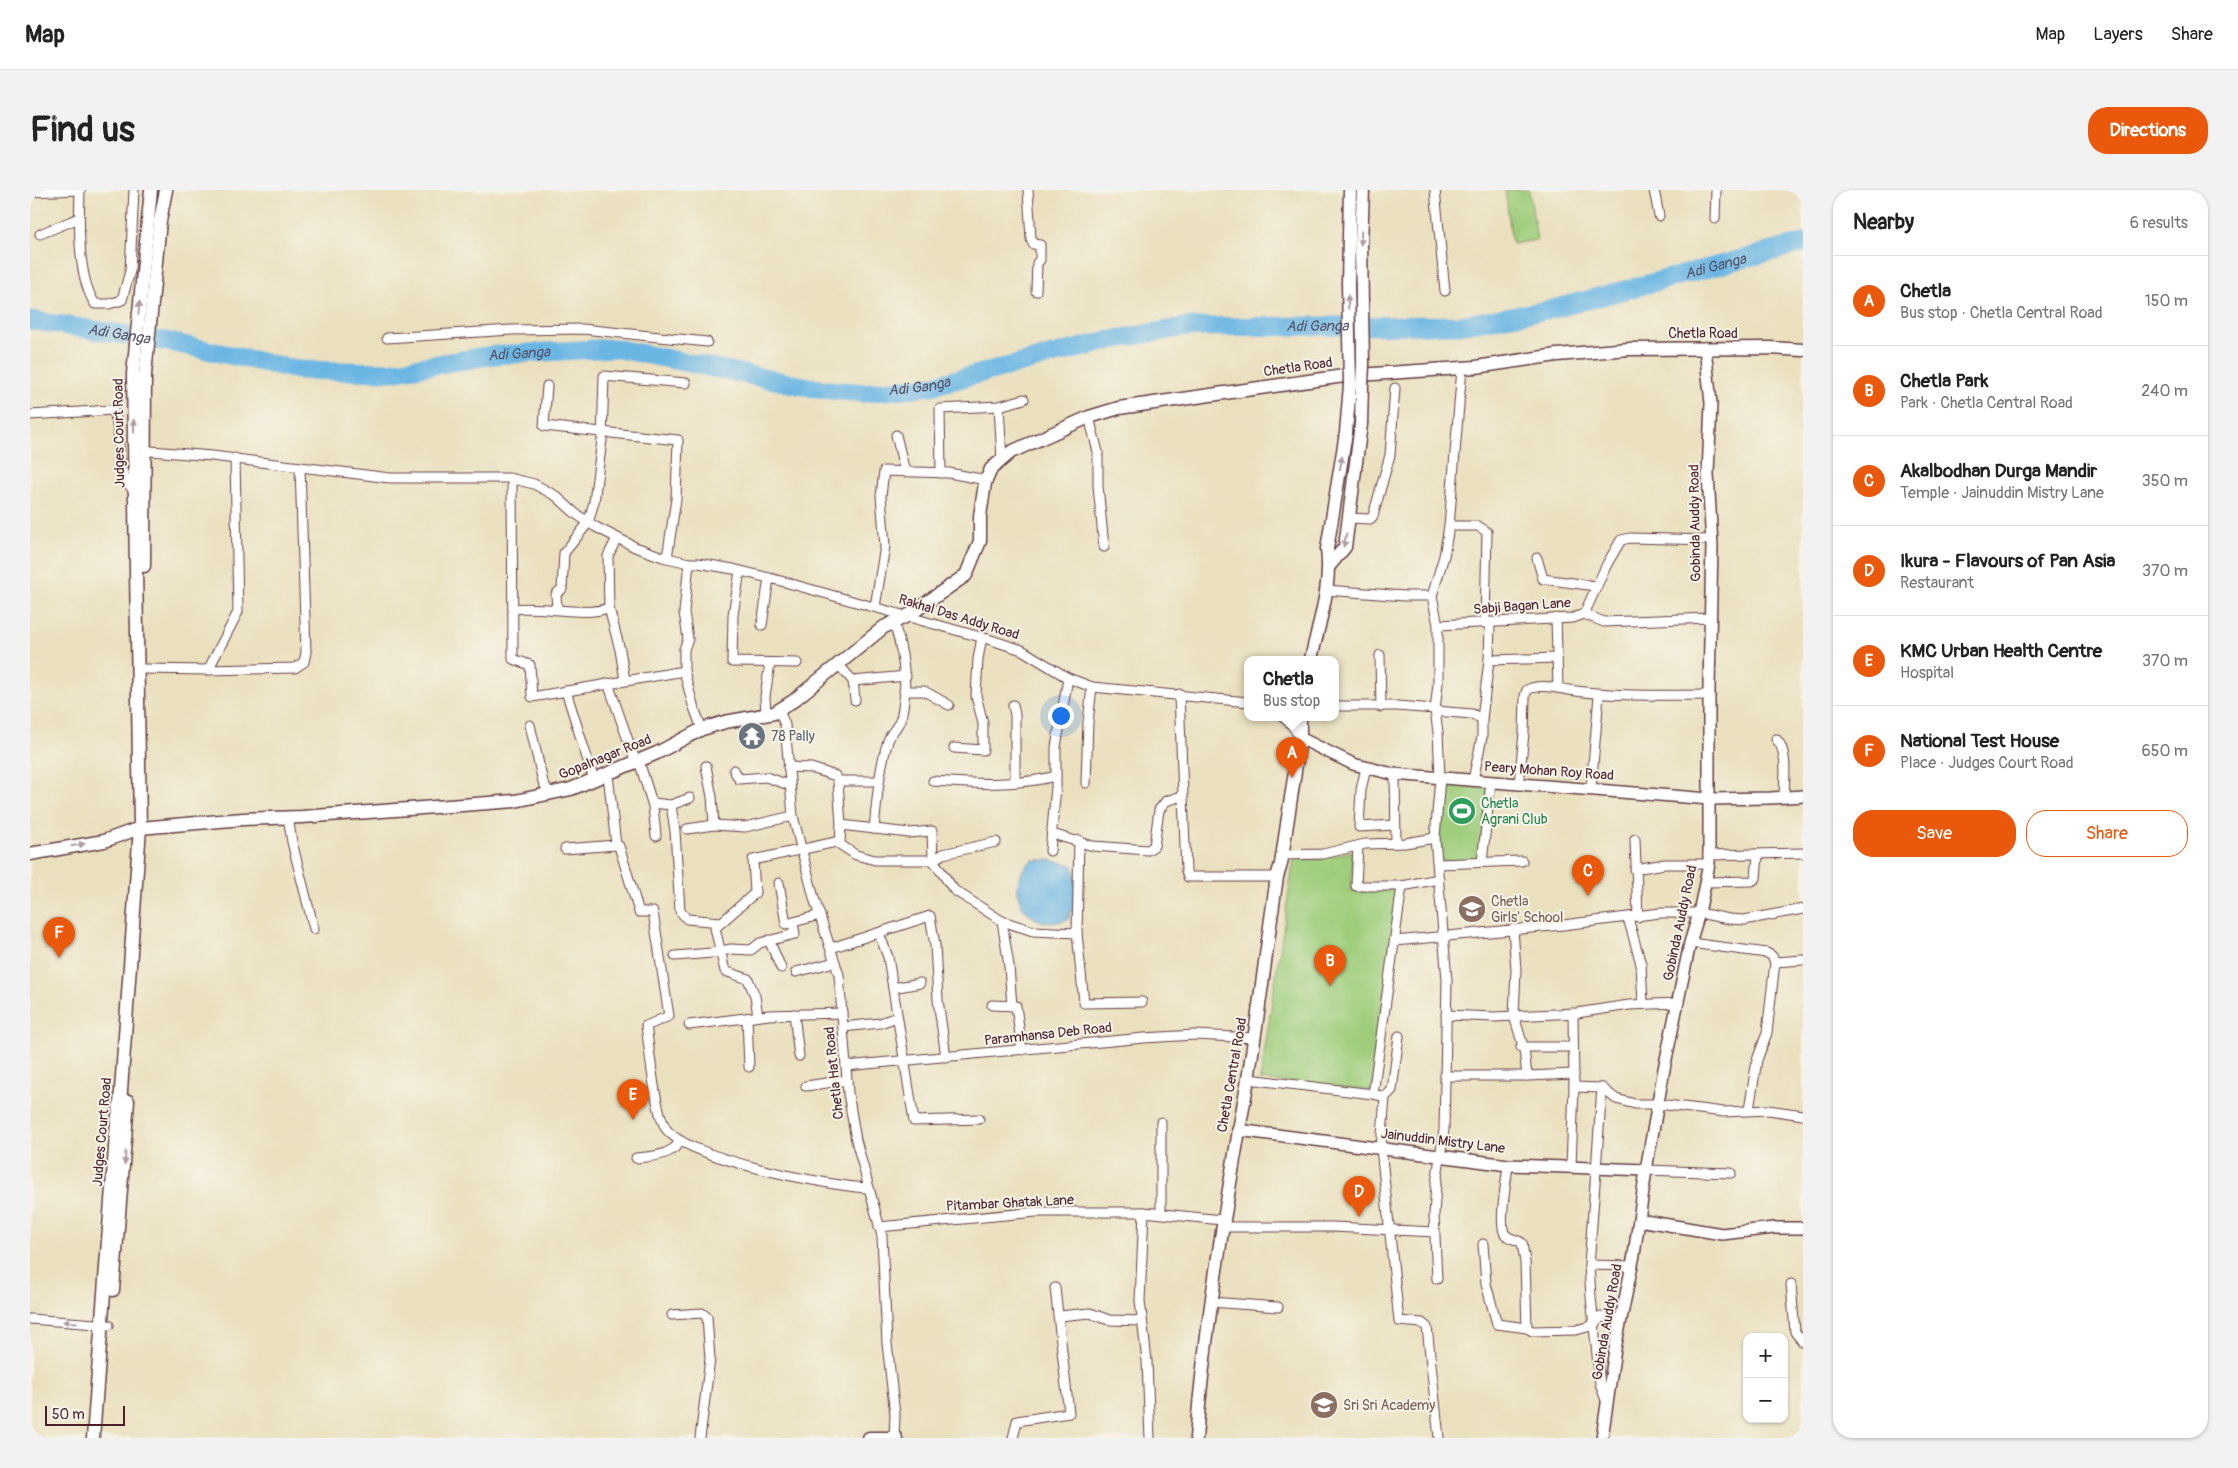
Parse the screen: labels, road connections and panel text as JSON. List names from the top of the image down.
{
  "streets": {
    "main road": [
      "Chetla Road",
      "Judges Court Road",
      "Gopalnagar Road",
      "Chetla Central Road"
    ],
    "street": [
      "Gobinda Auddy Road",
      "Sabji Bagan Lane",
      "Rakhal Das Addy Road",
      "Peary Mohan Roy Road",
      "Paramhansa Deb Road",
      "Chetla Hat Road",
      "Jainuddin Mistry Lane",
      "Pitambar Ghatak Lane"
    ]
  },
  "crossings": [
    ["Chetla Road", "Gobinda Auddy Road"],
    ["Chetla Road", "Rakhal Das Addy Road"],
    ["Chetla Road", "Gopalnagar Road"],
    ["Judges Court Road", "Rakhal Das Addy Road"],
    ["Judges Court Road", "Gopalnagar Road"],
    ["Gobinda Auddy Road", "Sabji Bagan Lane"],
    ["Gobinda Auddy Road", "Peary Mohan Roy Road"],
    ["Gobinda Auddy Road", "Jainuddin Mistry Lane"],
    ["Rakhal Das Addy Road", "Gopalnagar Road"],
    ["Gopalnagar Road", "Chetla Hat Road"],
    ["Peary Mohan Roy Road", "Chetla Central Road"],
    ["Paramhansa Deb Road", "Chetla Hat Road"],
    ["Paramhansa Deb Road", "Chetla Central Road"],
    ["Chetla Hat Road", "Pitambar Ghatak Lane"],
    ["Chetla Central Road", "Jainuddin Mistry Lane"],
    ["Chetla Central Road", "Pitambar Ghatak Lane"]
  ],
  "water": ["Adi Ganga"],
  "places": {
    "temple": ["78 Pally"],
    "sports": ["Chetla Agrani Club"],
    "school or university": ["Chetla Girls' School", "Sri Sri Academy"]
  },
  "scale_bar": "50 m",
  "page": {
    "header": "Map",
    "nav": ["Map", "Layers", "Share"],
    "buttons": [
      "Directions",
      ["Save", "Share"]
    ],
    "title": "Find us",
    "heading": ["Nearby", "6 results"],
    "list": [
      {
        "mark": "A",
        "name": "Chetla",
        "note": "Bus stop · Chetla Central Road",
        "value": "150 m"
      },
      {
        "mark": "B",
        "name": "Chetla Park",
        "note": "Park · Chetla Central Road",
        "value": "240 m"
      },
      {
        "mark": "C",
        "name": "Akalbodhan Durga Mandir",
        "note": "Temple · Jainuddin Mistry Lane",
        "value": "350 m"
      },
      {
        "mark": "D",
        "name": "Ikura - Flavours of Pan Asia",
        "note": "Restaurant",
        "value": "370 m"
      },
      {
        "mark": "E",
        "name": "KMC Urban Health Centre",
        "note": "Hospital",
        "value": "370 m"
      },
      {
        "mark": "F",
        "name": "National Test House",
        "note": "Place · Judges Court Road",
        "value": "650 m"
      }
    ],
    "popup": ["Chetla", "Bus stop"],
    "pins": [
      "A",
      "C",
      "F",
      "B",
      "E",
      "D"
    ],
    "map_buttons": ["+", "−"],
    "scale": "50 m"
  }
}
